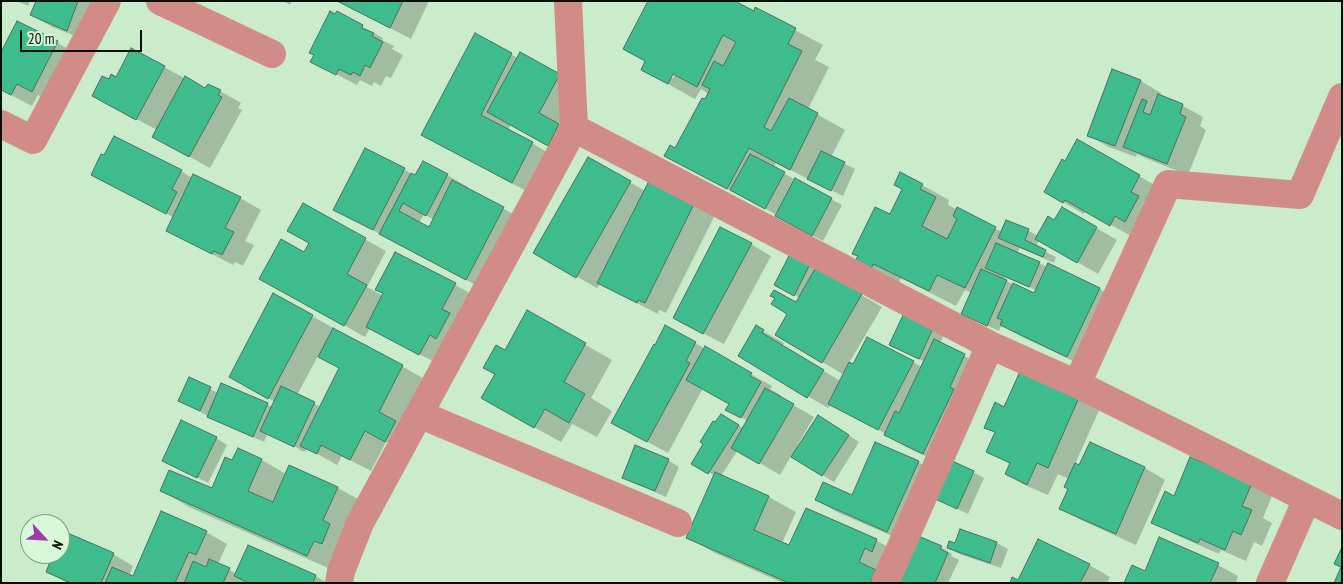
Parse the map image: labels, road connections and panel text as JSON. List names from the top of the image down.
{
  "scale_bar": "20 m",
  "north": "bottom right"
}
